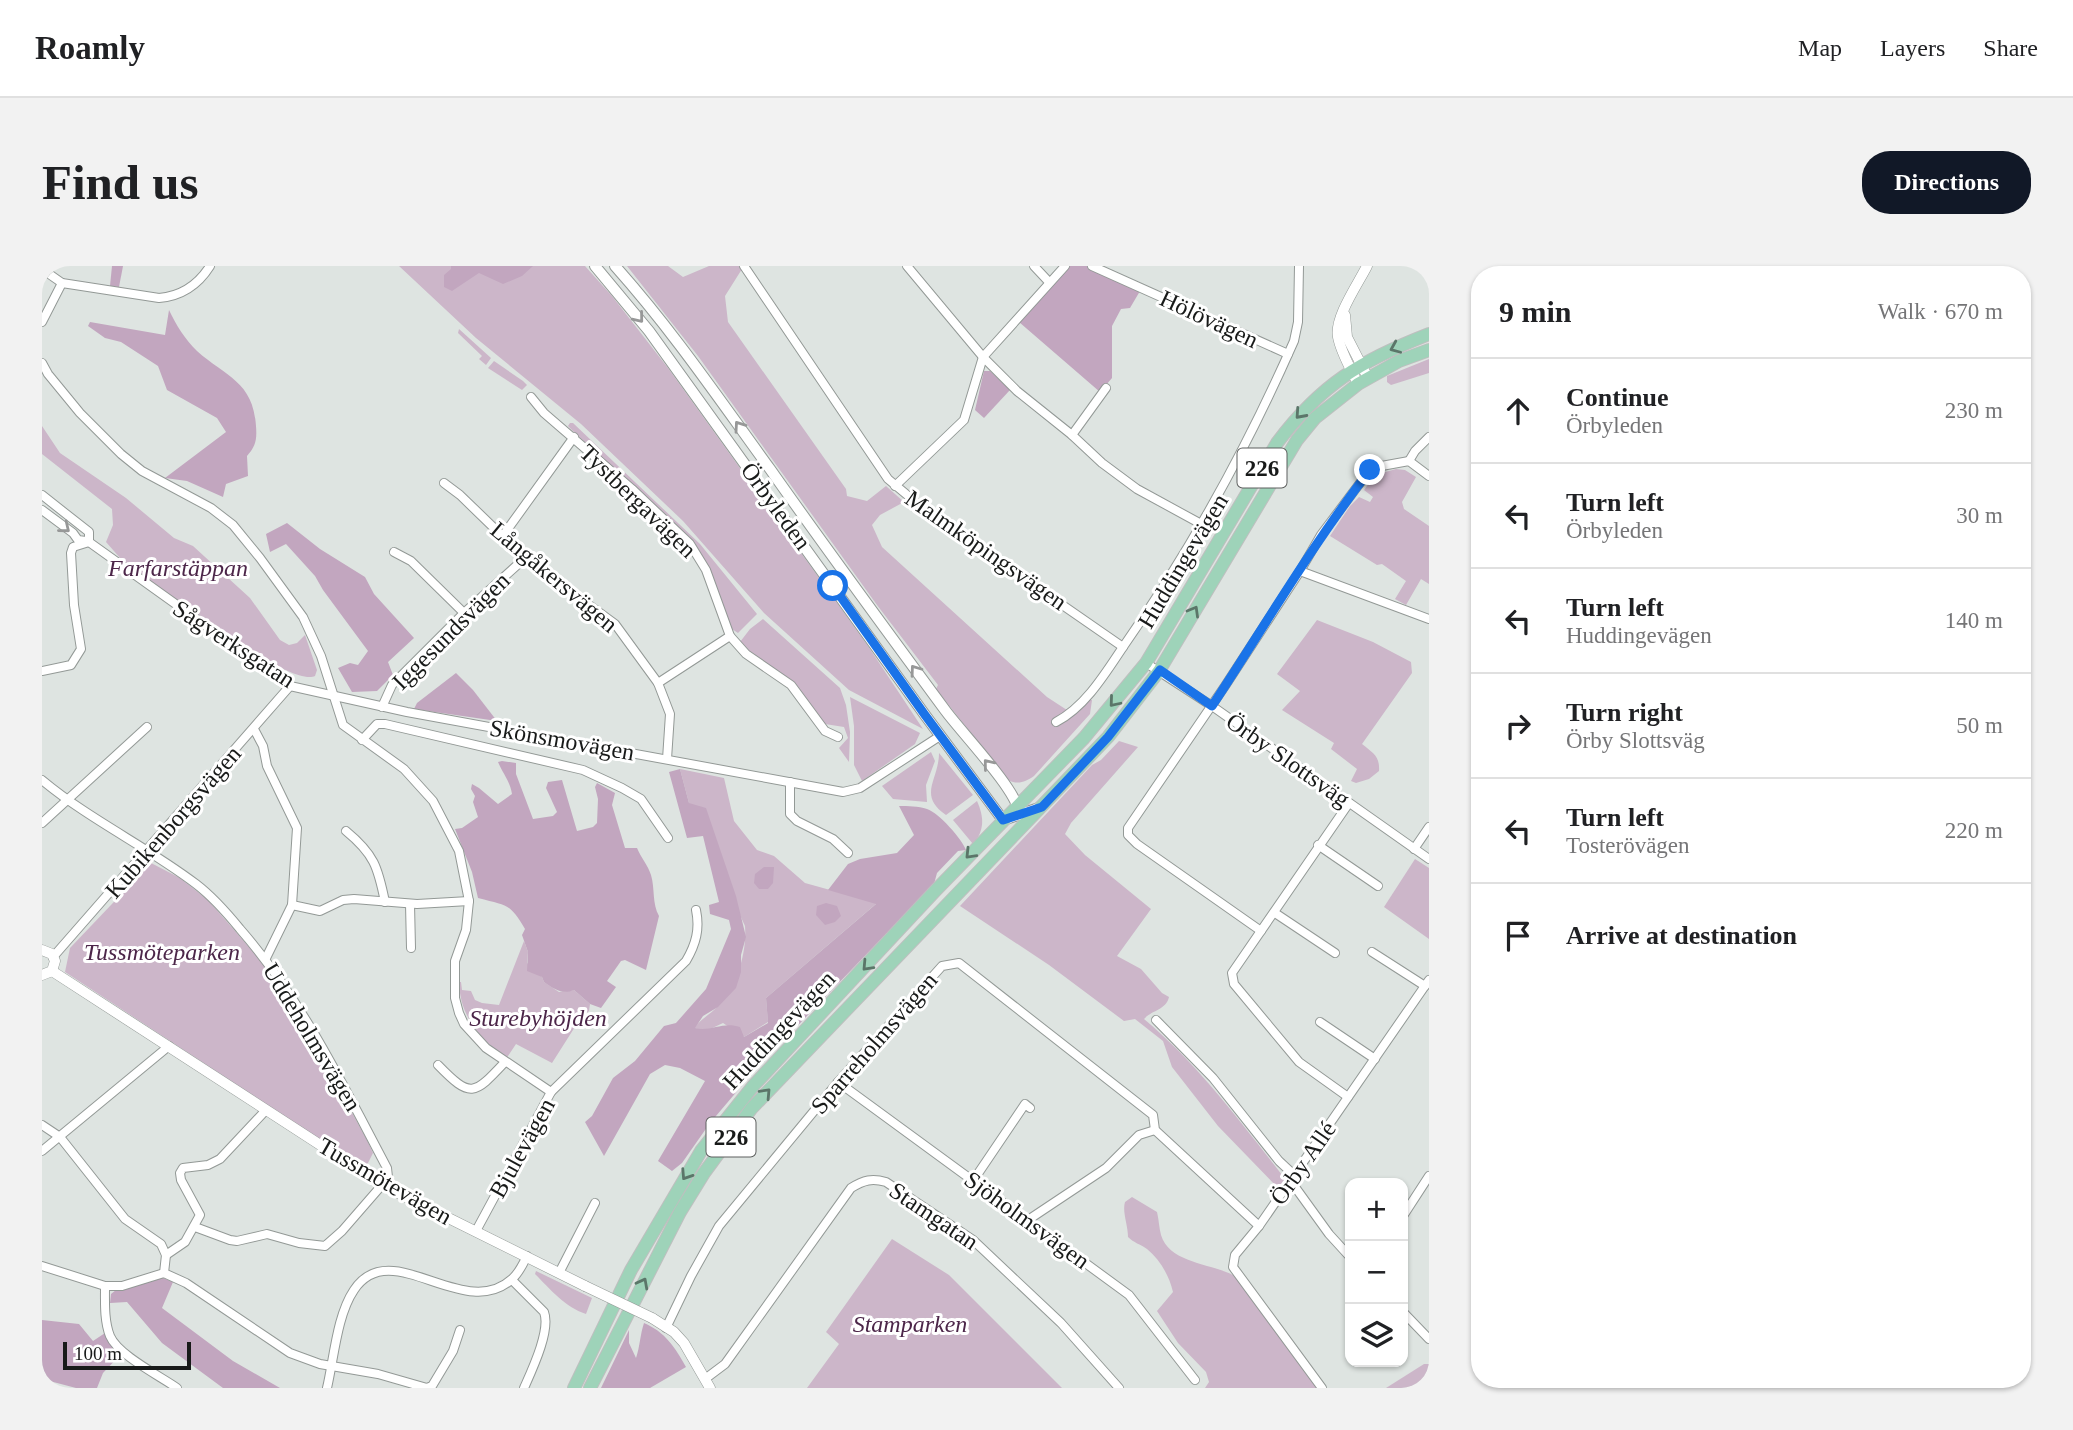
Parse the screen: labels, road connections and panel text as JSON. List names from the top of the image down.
{
  "streets": {
    "main road": ["226", "Örbyleden", "Huddingevägen"],
    "street": [
      "Hölövägen",
      "Tystbergavägen",
      "Malmköpingsvägen",
      "Långåkersvägen",
      "Iggesundsvägen",
      "Sågverksgatan",
      "Skönsmovägen",
      "Örby Slottsväg",
      "Kubikenborgsvägen",
      "Uddeholmsvägen",
      "Sparreholmsvägen",
      "Bjulevägen",
      "Örby Allé",
      "Tussmötevägen",
      "Stamgatan",
      "Sjöholmsvägen"
    ]
  },
  "crossings": [
    ["Örbyleden", "Huddingevägen"],
    ["Örbyleden", "Skönsmovägen"],
    ["Huddingevägen", "Örby Slottsväg"],
    ["Långåkersvägen", "Iggesundsvägen"],
    ["Långåkersvägen", "Skönsmovägen"],
    ["Iggesundsvägen", "Skönsmovägen"],
    ["Sågverksgatan", "Skönsmovägen"],
    ["Sågverksgatan", "Kubikenborgsvägen"],
    ["Kubikenborgsvägen", "Uddeholmsvägen"],
    ["Uddeholmsvägen", "Tussmötevägen"],
    ["Sparreholmsvägen", "Örby Allé"],
    ["Sparreholmsvägen", "Tussmötevägen"],
    ["Sparreholmsvägen", "Sjöholmsvägen"],
    ["Bjulevägen", "Tussmötevägen"],
    ["Tussmötevägen", "Stamgatan"]
  ],
  "parks": [
    "Farfarstäppan",
    "Tussmöteparken",
    "Sturebyhöjden",
    "Stamparken"
  ],
  "scale_bar": "100 m",
  "page": {
    "header": "Roamly",
    "nav": ["Map", "Layers", "Share"],
    "buttons": "Directions",
    "title": "Find us",
    "heading": ["9 min", "Walk · 670 m"],
    "list": [
      ["Continue", "Örbyleden", "230 m"],
      ["Turn left", "Örbyleden", "30 m"],
      ["Turn left", "Huddingevägen", "140 m"],
      ["Turn right", "Örby Slottsväg", "50 m"],
      ["Turn left", "Tosterövägen", "220 m"],
      "Arrive at destination"
    ],
    "map_buttons": ["+", "−"],
    "scale": "100 m"
  }
}
